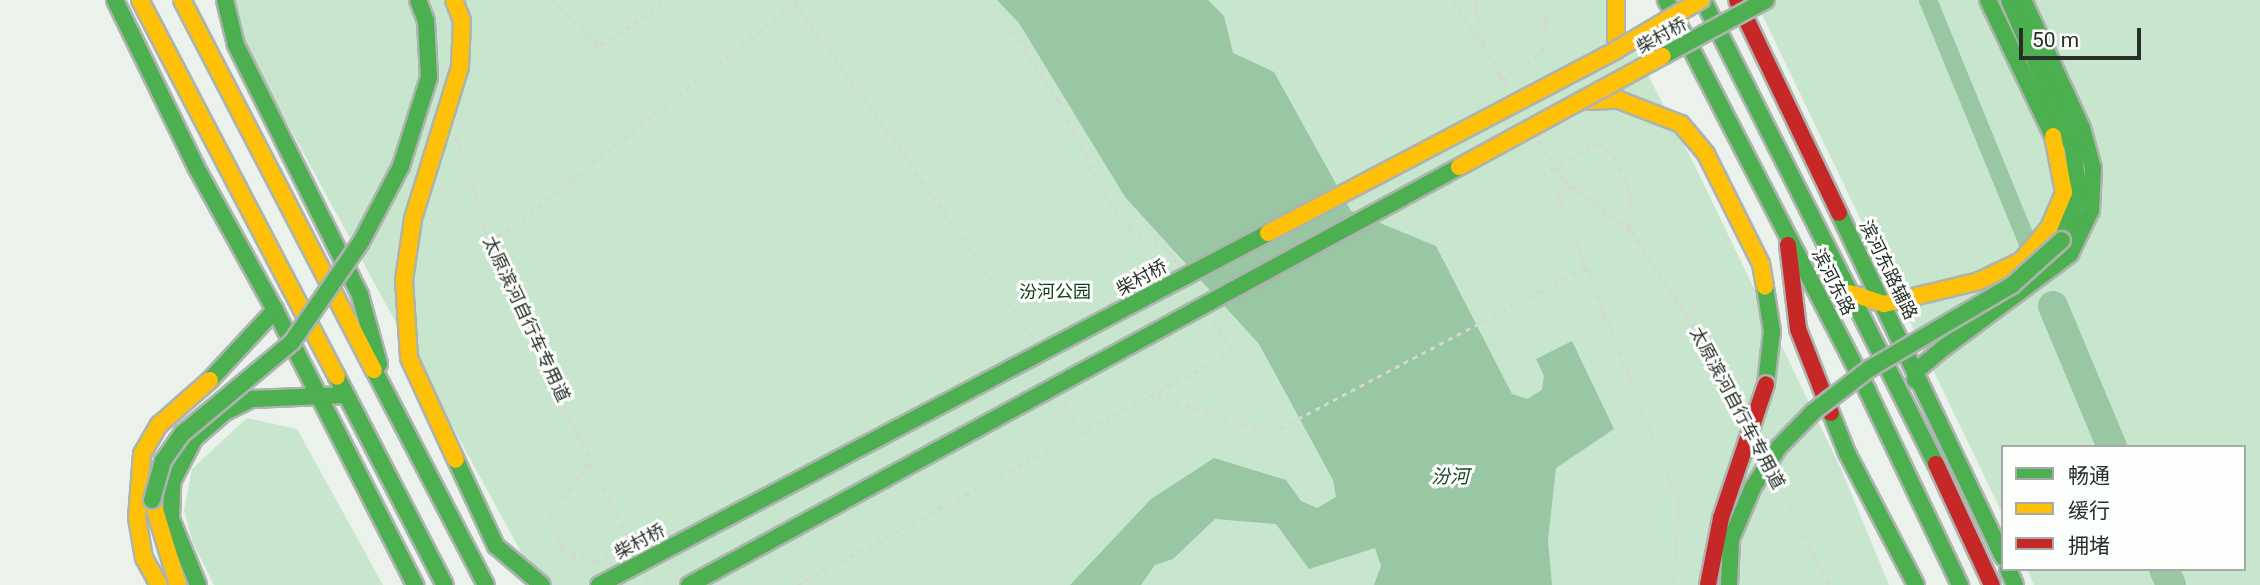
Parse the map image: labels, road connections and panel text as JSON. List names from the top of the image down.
{
  "streets": {
    "main road": ["柴村桥", "滨河东路辅路", "滨河东路"],
    "path": ["太原滨河自行车专用道"]
  },
  "crossings": [
    ["柴村桥", "滨河东路"]
  ],
  "water": ["汾河"],
  "parks": ["汾河公园"],
  "legend": ["畅通", "缓行", "拥堵"],
  "scale_bar": "50 m"
}
